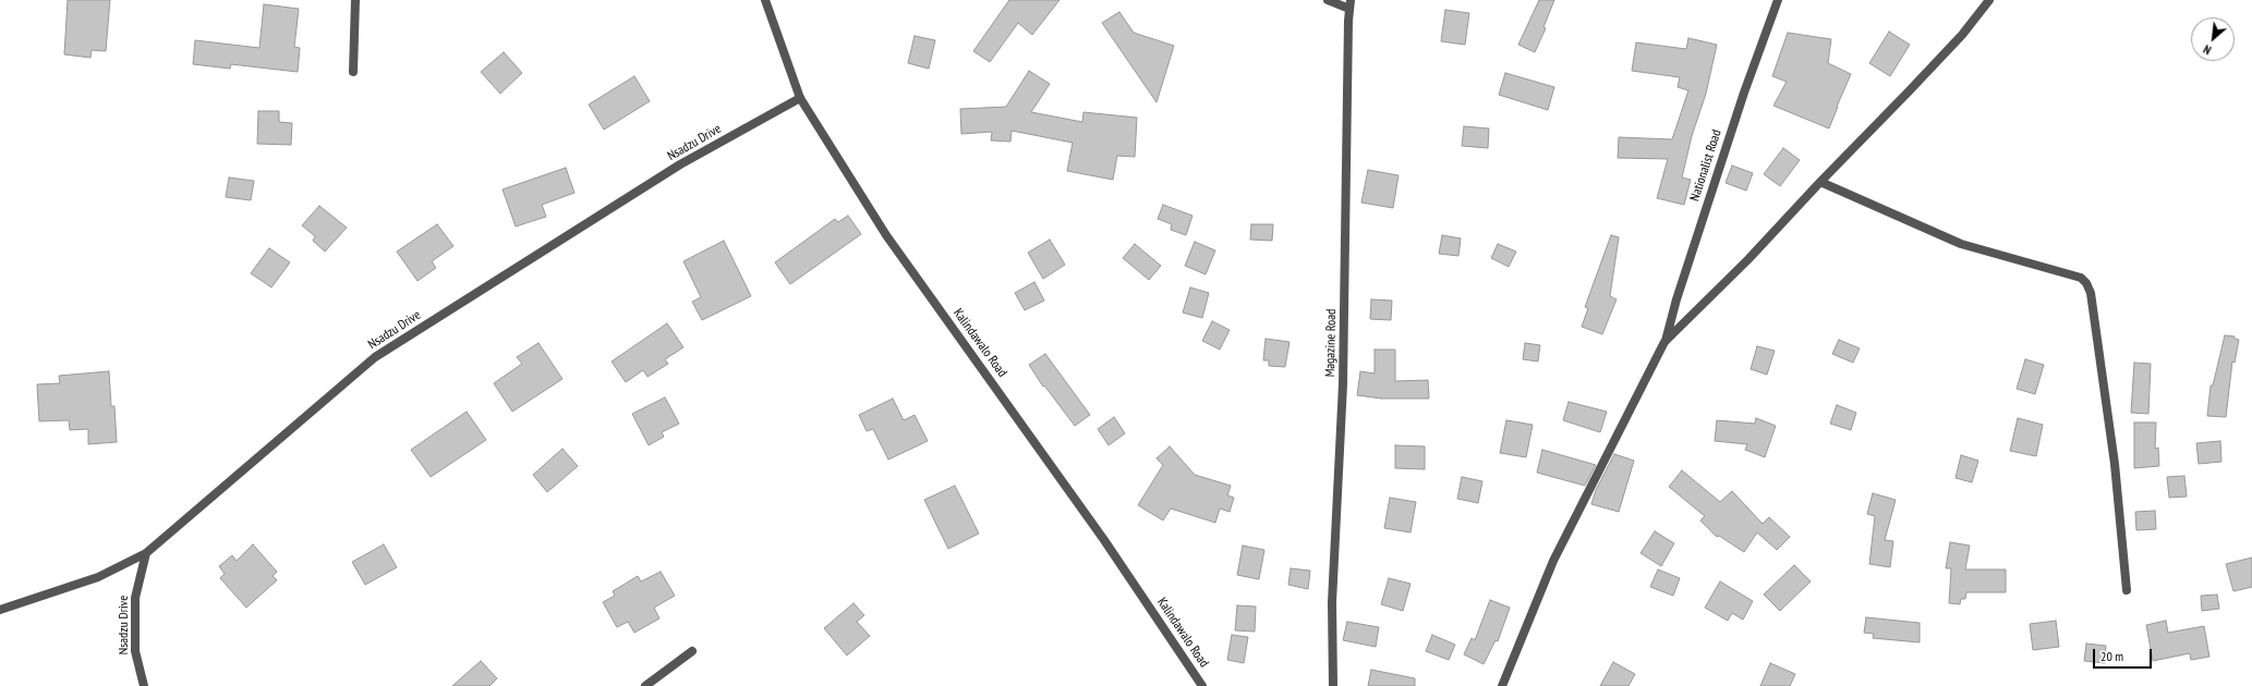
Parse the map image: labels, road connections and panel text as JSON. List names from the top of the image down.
{
  "streets": {
    "street": [
      "Nsadzu Drive",
      "Nationalist Road",
      "Kalindawalo Road",
      "Magazine Road"
    ]
  },
  "crossings": [
    ["Nsadzu Drive", "Kalindawalo Road"]
  ],
  "scale_bar": "20 m",
  "north": "bottom left"
}
